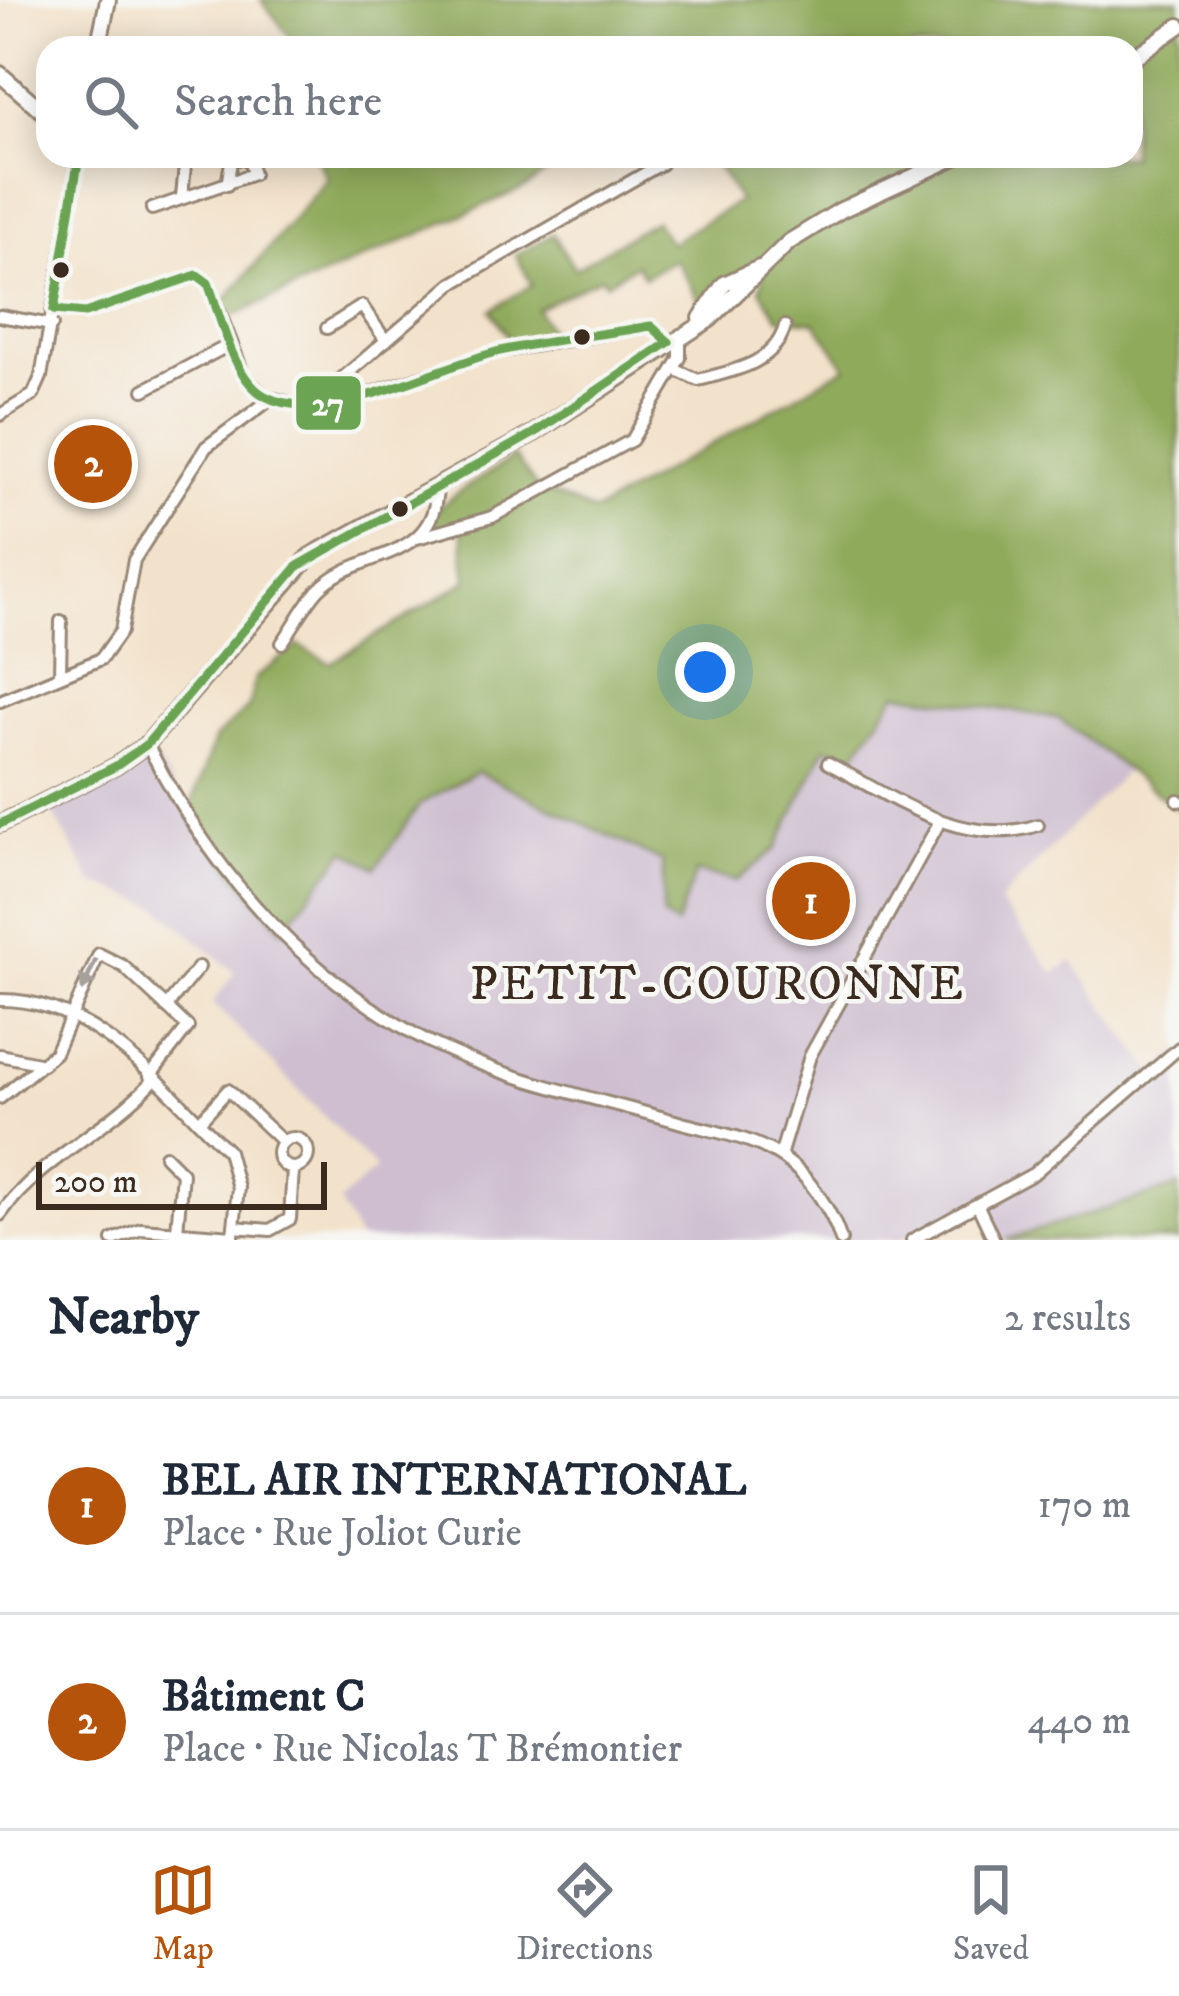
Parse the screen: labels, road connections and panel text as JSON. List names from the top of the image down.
{
  "districts": ["PETIT-COURONNE"],
  "lines": ["transit line 27"],
  "scale_bar": "200 m",
  "page": {
    "search": "Search here",
    "pins": ["2", "1"],
    "scale": "200 m",
    "heading": ["Nearby", "2 results"],
    "list": [
      {
        "mark": "1",
        "name": "BEL AIR INTERNATIONAL",
        "note": "Place · Rue Joliot Curie",
        "value": "170 m"
      },
      {
        "mark": "2",
        "name": "Bâtiment C",
        "note": "Place · Rue Nicolas T Brémontier",
        "value": "440 m"
      }
    ],
    "nav": ["Map", "Directions", "Saved"]
  }
}
